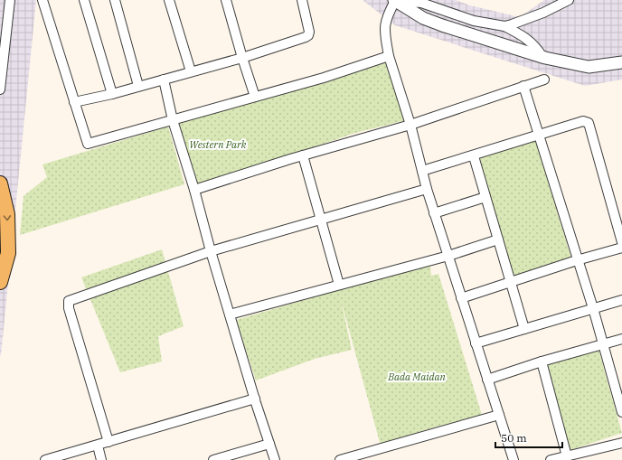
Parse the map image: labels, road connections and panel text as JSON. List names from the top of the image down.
{
  "parks": ["Western Park", "Bada Maidan"],
  "scale_bar": "50 m"
}
